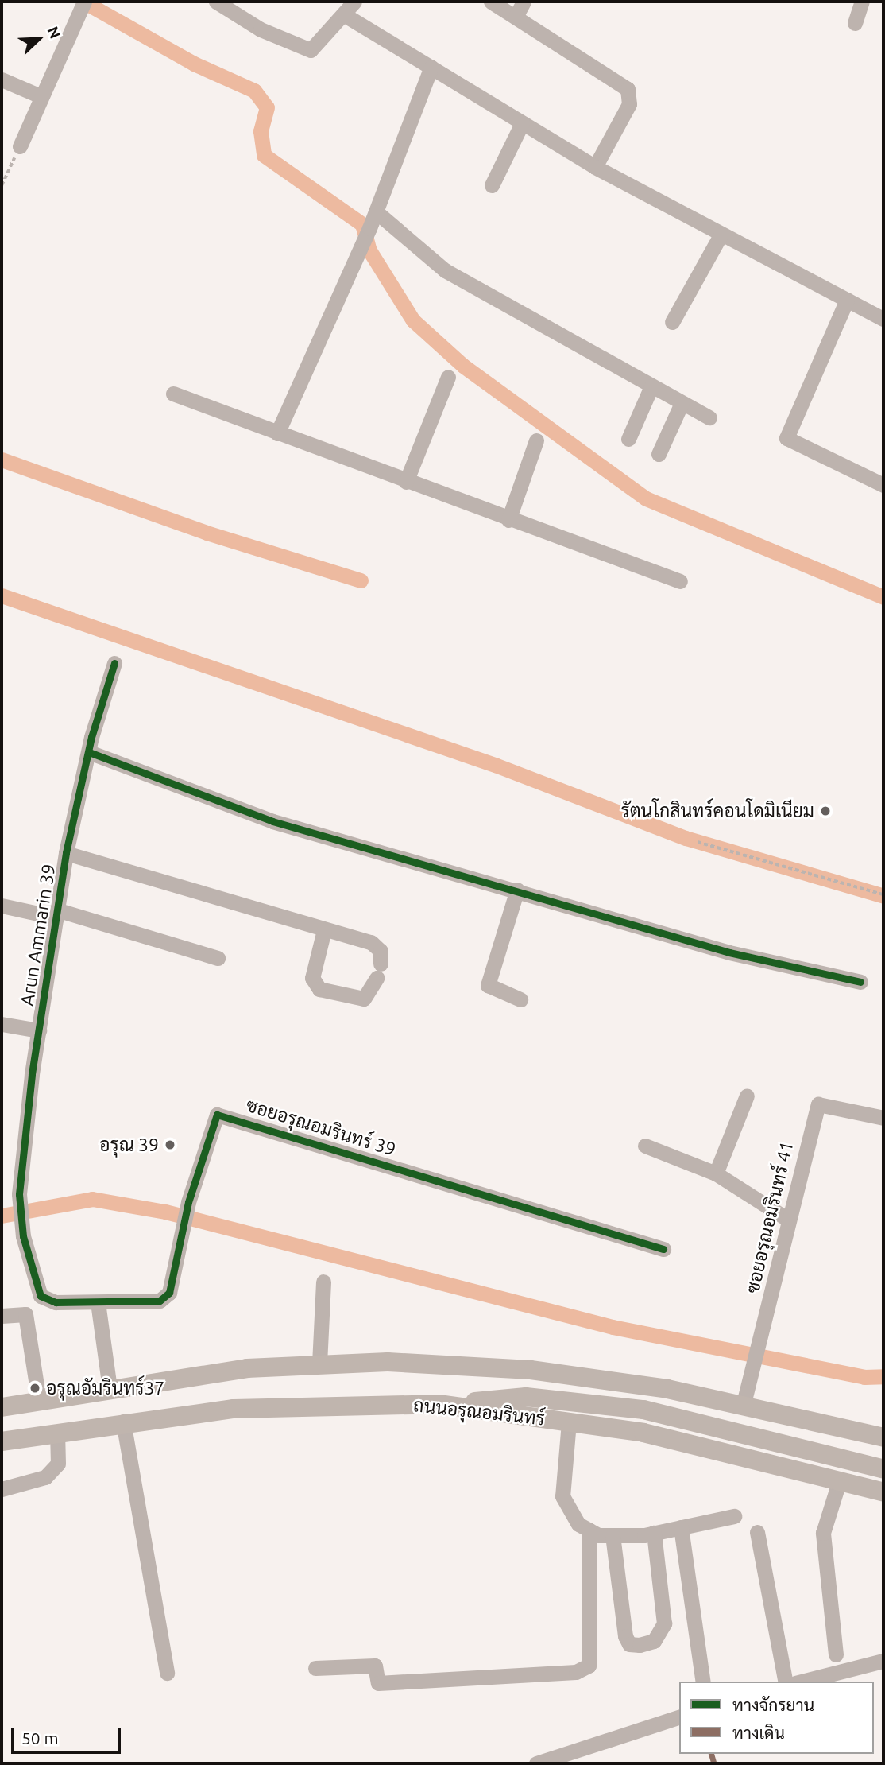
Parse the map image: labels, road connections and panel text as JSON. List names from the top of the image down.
{
  "streets": {
    "main road": ["ถนนอรุณอมรินทร์"],
    "street": ["Arun Ammarin 39", "ซอยอรุณอมรินทร์ 39", "ซอยอรุณอมรินทร์ 41"]
  },
  "crossings": [
    ["Arun Ammarin 39", "ซอยอรุณอมรินทร์ 39"]
  ],
  "places": ["รัตนโกสินทร์คอนโดมิเนียม", "อรุณ 39", "อรุณอัมรินทร์37"],
  "legend": ["ทางจักรยาน", "ทางเดิน"],
  "scale_bar": "50 m",
  "north": "top right"
}
